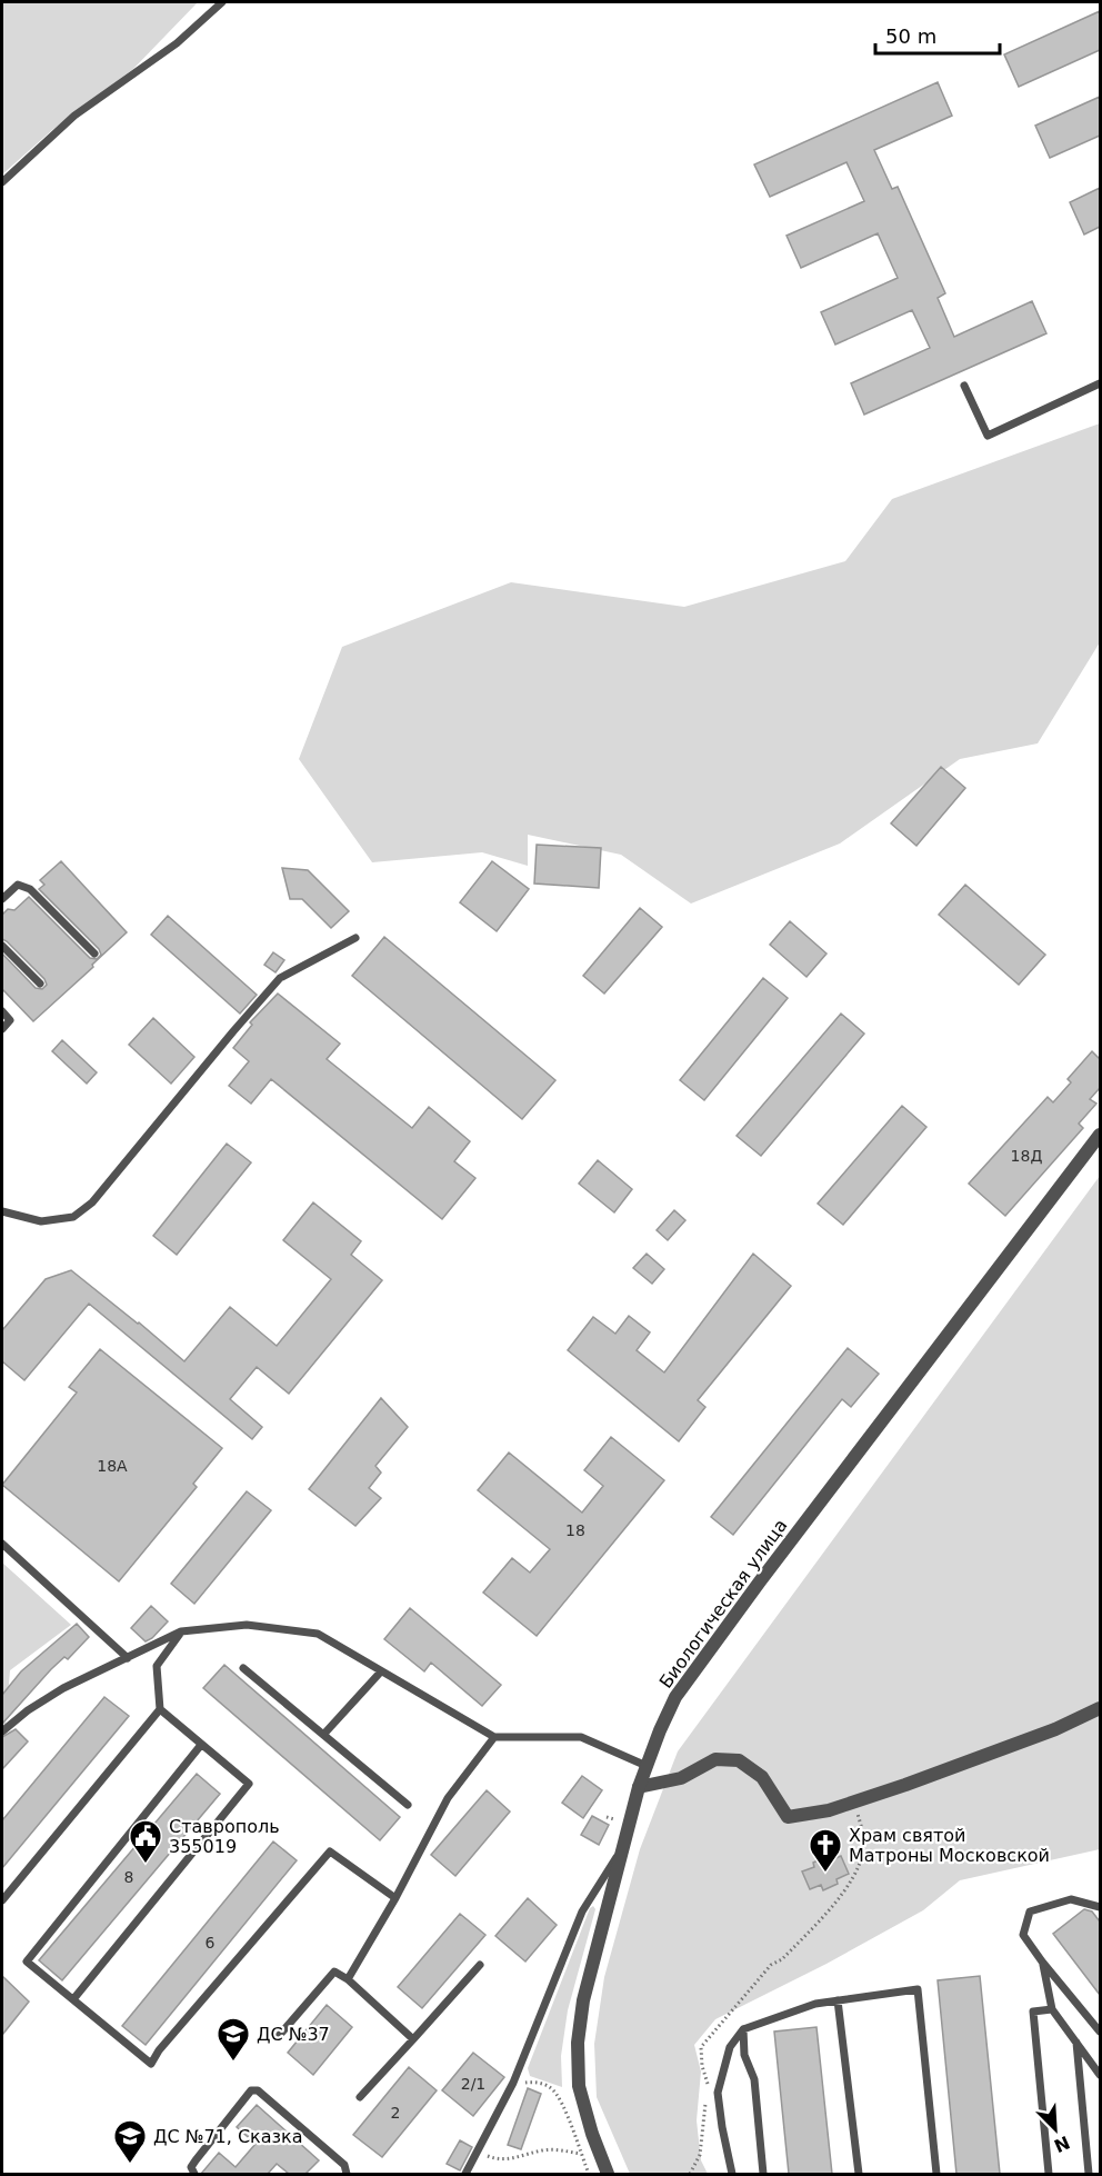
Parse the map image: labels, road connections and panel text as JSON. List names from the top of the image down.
{
  "streets": {
    "street": ["Биологическая улица"]
  },
  "places": {
    "public building": ["Ставрополь 355019"],
    "church": ["Храм святой Матроны Московской"],
    "school or university": ["ДС №37", "ДС №71, Сказка"]
  },
  "house_numbers": [
    "18Д",
    "18А",
    "18",
    "8",
    "6",
    "2/1",
    "2"
  ],
  "scale_bar": "50 m",
  "north": "bottom right"
}
